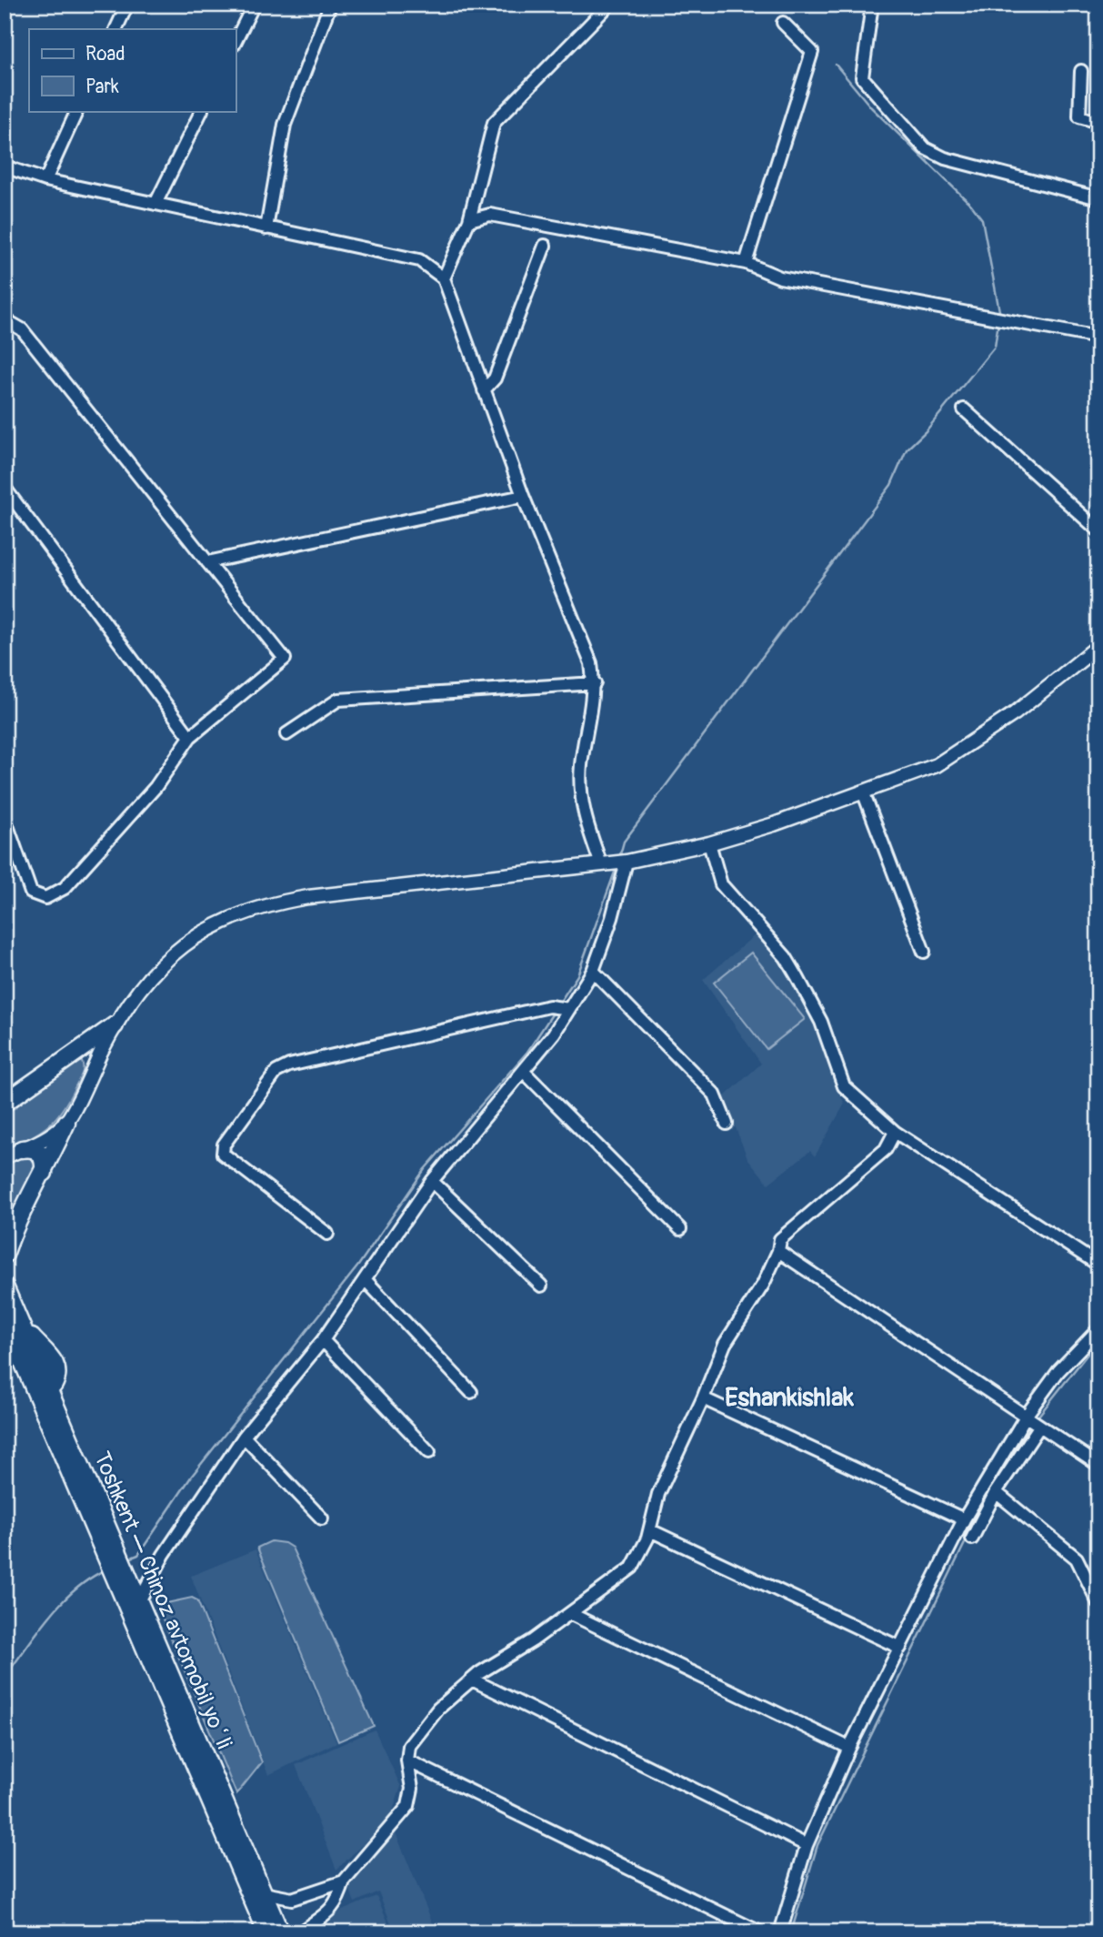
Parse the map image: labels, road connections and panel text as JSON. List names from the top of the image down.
{
  "streets": {
    "highway": ["Toshkent — Chinoz avtomobil yoʻli"]
  },
  "districts": ["Eshankishlak"],
  "legend": ["Road", "Park"]
}
